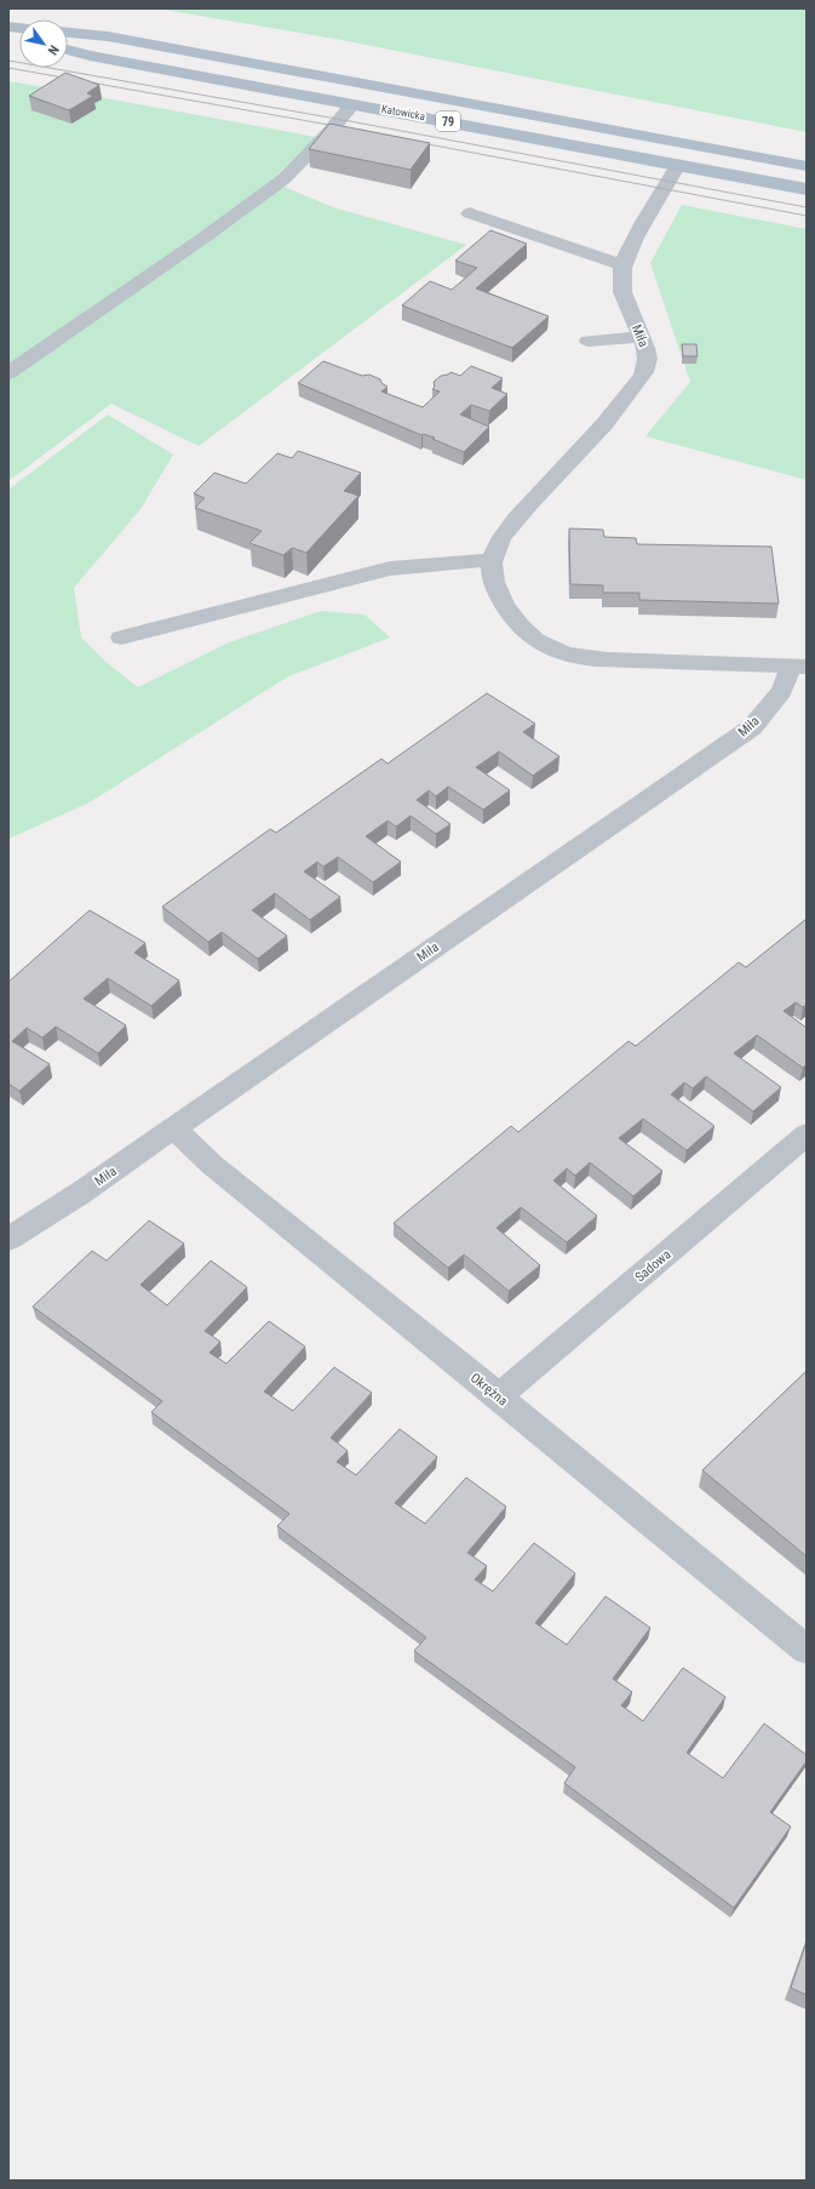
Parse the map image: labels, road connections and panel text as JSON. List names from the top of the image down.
{
  "streets": {
    "main road": ["Katowicka", "79"],
    "street": ["Miła", "Sadowa", "Okrężna"]
  },
  "crossings": [
    ["Katowicka", "Miła"],
    ["Miła", "Okrężna"],
    ["Sadowa", "Okrężna"]
  ],
  "north": "bottom right"
}
